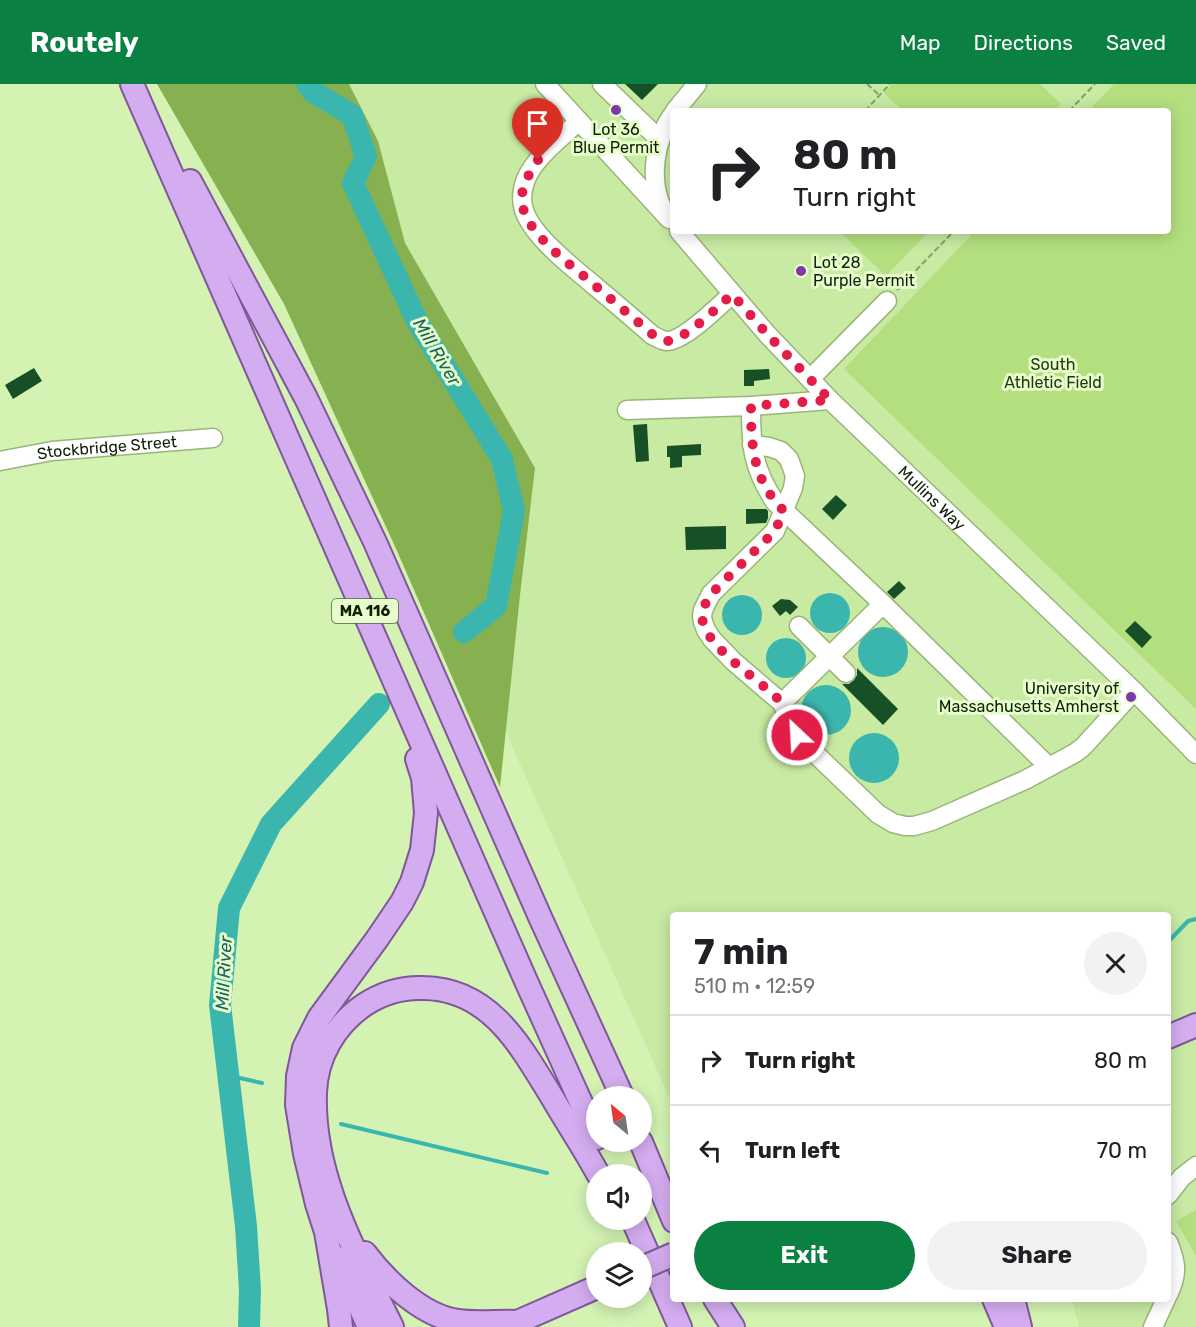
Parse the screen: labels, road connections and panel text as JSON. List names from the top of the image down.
{
  "streets": {
    "main road": ["MA 116"],
    "street": ["Stockbridge Street", "Mullins Way"]
  },
  "water": ["Mill River"],
  "parks": ["South Athletic Field"],
  "places": ["Lot 36 Blue Permit", "Lot 28 Purple Permit", "University of Massachusetts Amherst"],
  "north": "top left",
  "page": {
    "header": "Routely",
    "nav": ["Map", "Directions", "Saved"],
    "turn": ["80 m", "Turn right"],
    "heading": ["7 min", "510 m · 12:59"],
    "list": [
      {
        "name": "Turn right",
        "value": "80 m"
      },
      {
        "name": "Turn left",
        "value": "70 m"
      }
    ],
    "buttons": ["Exit", "Share"]
  }
}
